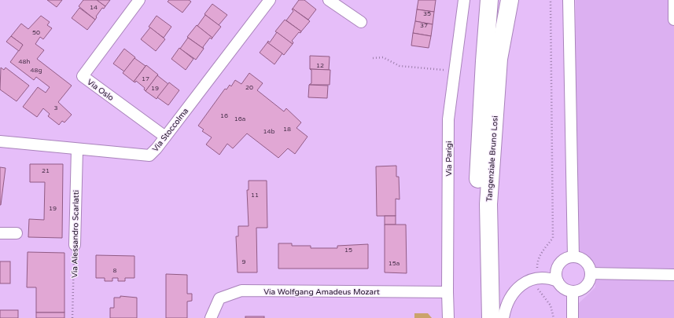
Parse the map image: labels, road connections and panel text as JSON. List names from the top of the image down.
{
  "streets": {
    "main road": ["Tangenziale Bruno Losi"],
    "street": [
      "Via Oslo",
      "Via Stoccolma",
      "Via Parigi",
      "Via Alessandro Scarlatti",
      "Via Wolfgang Amadeus Mozart"
    ]
  },
  "crossings": [
    ["Via Oslo", "Via Stoccolma"],
    ["Via Stoccolma", "Via Alessandro Scarlatti"],
    ["Via Parigi", "Via Wolfgang Amadeus Mozart"]
  ],
  "house_numbers": [
    "14",
    "35",
    "37",
    "50",
    "48h",
    "12",
    "48g",
    "17",
    "20",
    "19",
    "3",
    "16",
    "16a",
    "18",
    "14b",
    "21",
    "11",
    "19",
    "15",
    "9",
    "15a",
    "8"
  ]
}
